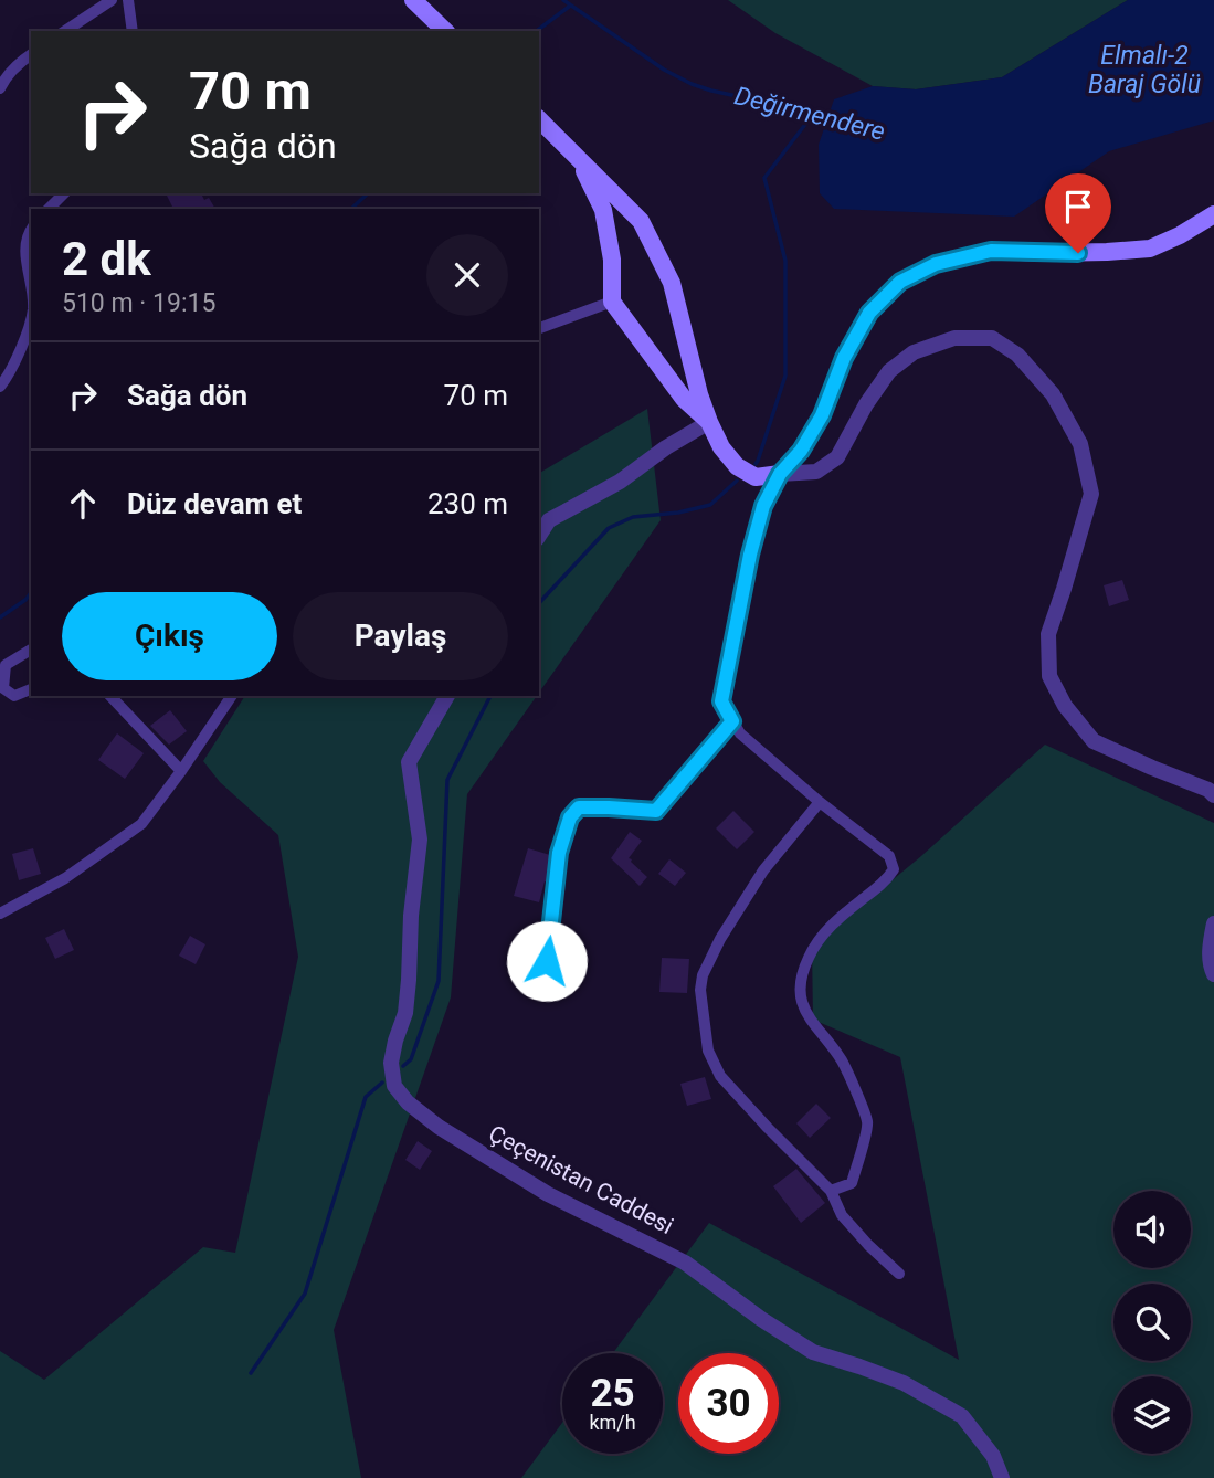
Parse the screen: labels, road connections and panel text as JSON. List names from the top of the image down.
{
  "streets": {
    "street": ["Çeçenistan Caddesi"]
  },
  "water": ["Elmalı-2 Baraj Gölü", "Değirmendere"],
  "page": {
    "turn": ["70 m", "Sağa dön"],
    "heading": ["2 dk", "510 m · 19:15"],
    "list": [
      {
        "name": "Sağa dön",
        "value": "70 m"
      },
      {
        "name": "Düz devam et",
        "value": "230 m"
      }
    ],
    "buttons": ["Çıkış", "Paylaş"],
    "speed": "25 km/h",
    "limit": "30"
  }
}
